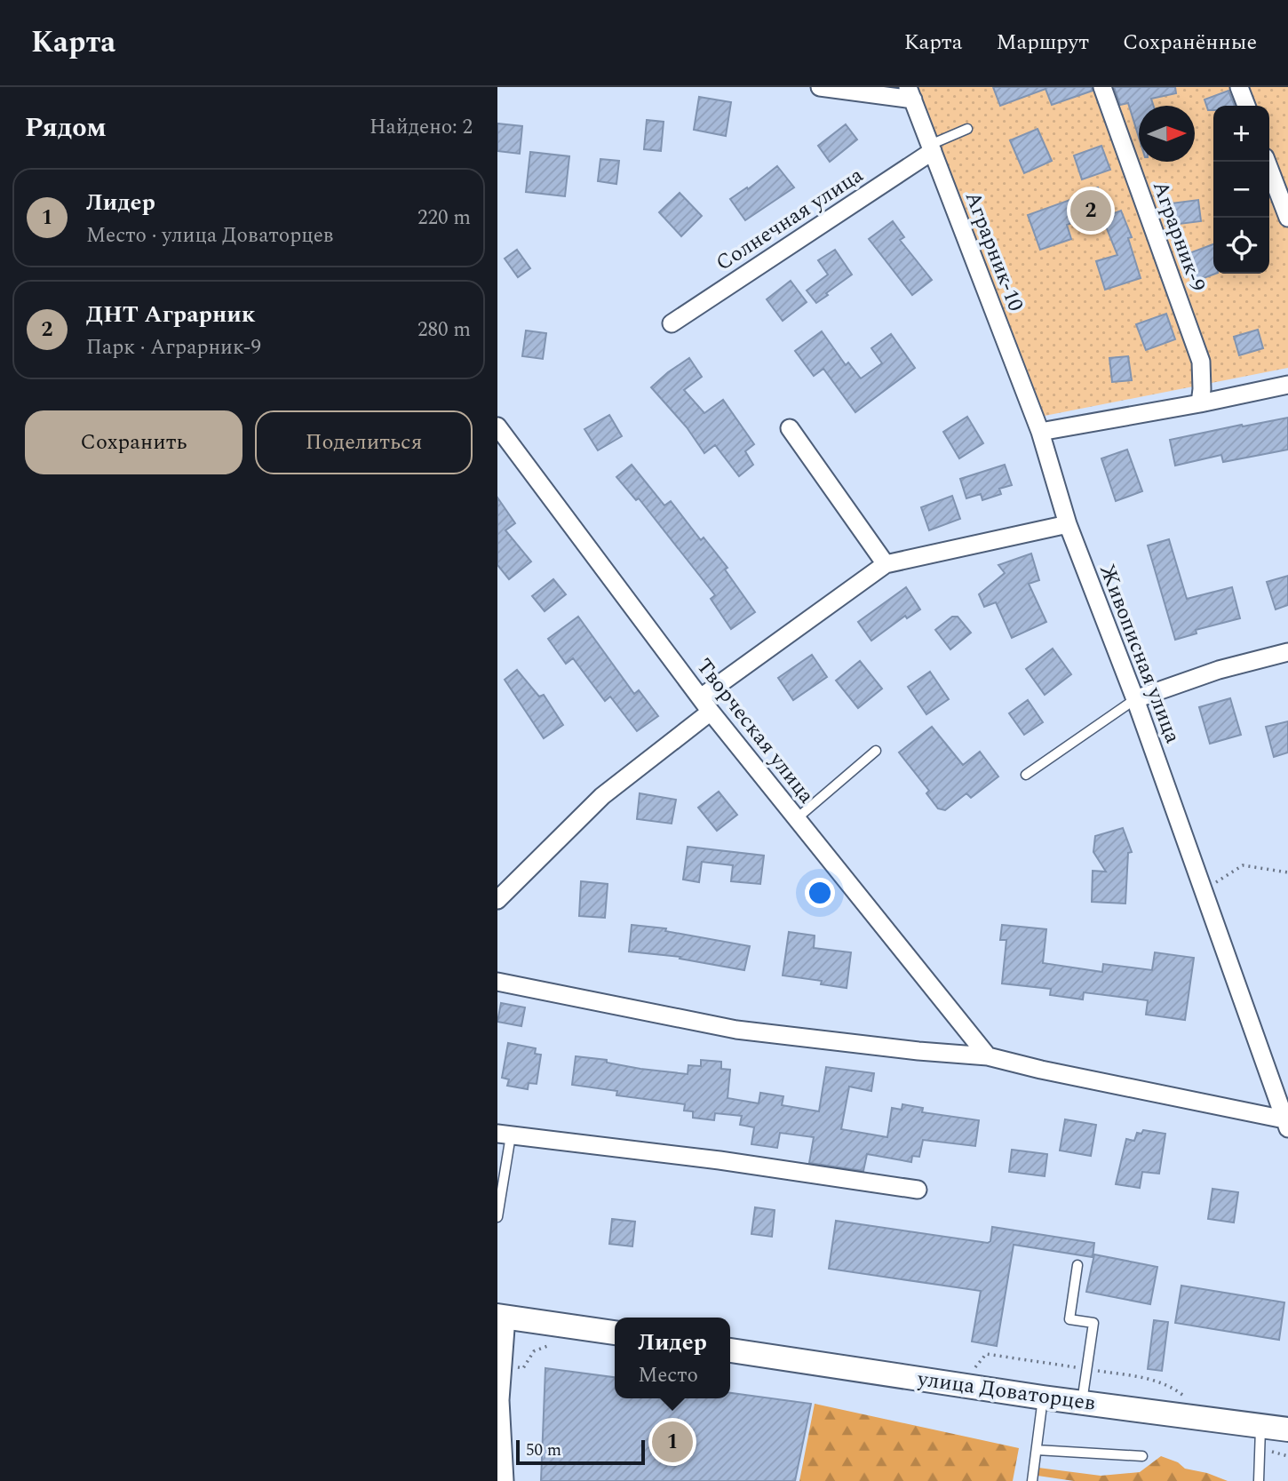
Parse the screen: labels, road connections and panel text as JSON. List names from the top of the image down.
{
  "streets": {
    "main road": ["улица Доваторцев"],
    "street": [
      "Солнечная улица",
      "Аграрник-9",
      "Аграрник-10",
      "Живописная улица",
      "Творческая улица"
    ]
  },
  "crossings": [
    ["Солнечная улица", "Аграрник-10"],
    ["Аграрник-10", "Живописная улица"]
  ],
  "scale_bar": "50 m",
  "north": "right",
  "page": {
    "header": "Карта",
    "nav": ["Карта", "Маршрут", "Сохранённые"],
    "heading": ["Рядом", "Найдено: 2"],
    "map_buttons": ["+", "−"],
    "list": [
      {
        "mark": "1",
        "name": "Лидер",
        "note": "Место · улица Доваторцев",
        "value": "220 m"
      },
      {
        "mark": "2",
        "name": "ДНТ Аграрник",
        "note": "Парк · Аграрник-9",
        "value": "280 m"
      }
    ],
    "pins": ["2", "1"],
    "buttons": ["Сохранить", "Поделиться"],
    "popup": ["Лидер", "Место"],
    "scale": "50 m"
  }
}
